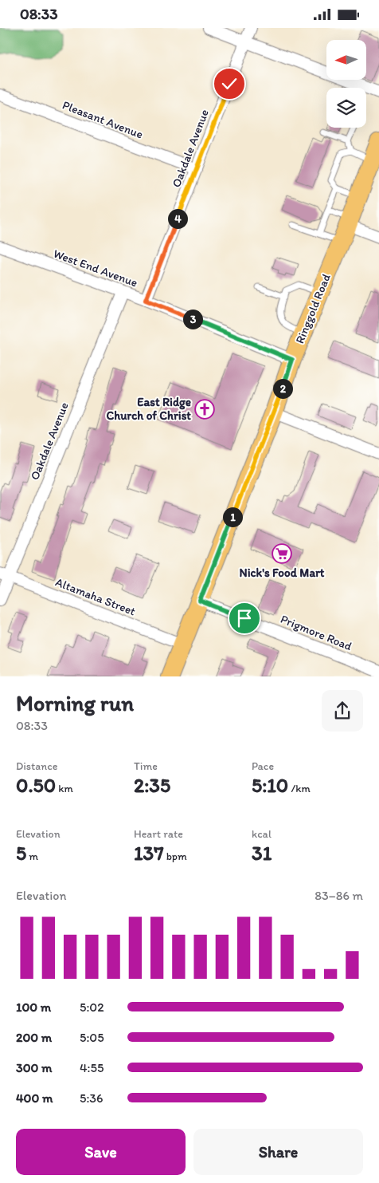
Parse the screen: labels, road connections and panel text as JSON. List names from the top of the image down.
{
  "streets": {
    "main road": ["Ringgold Road"],
    "street": [
      "Pleasant Avenue",
      "Oakdale Avenue",
      "West End Avenue",
      "Altamaha Street",
      "Prigmore Road"
    ]
  },
  "crossings": [
    ["Pleasant Avenue", "Oakdale Avenue"],
    ["Oakdale Avenue", "West End Avenue"],
    ["Oakdale Avenue", "Altamaha Street"],
    ["West End Avenue", "Ringgold Road"],
    ["Ringgold Road", "Altamaha Street"],
    ["Ringgold Road", "Prigmore Road"]
  ],
  "places": {
    "church": ["East Ridge Church of Christ"],
    "supermarket": ["Nick's Food Mart"]
  },
  "north": "left",
  "page": {
    "status": "08:33",
    "pins": [
      "4",
      "3",
      "2",
      "1"
    ],
    "heading": ["Morning run", "08:33"],
    "stats": [
      ["Distance", "0.50 km"],
      ["Time", "2:35"],
      ["Pace", "5:10 /km"],
      ["Elevation", "5 m"],
      ["Heart rate", "137 bpm"],
      ["kcal", "31"]
    ],
    "chart": ["Elevation", "83–86 m"],
    "list": [
      {
        "name": "100 m",
        "note": "5:02"
      },
      {
        "name": "200 m",
        "note": "5:05"
      },
      {
        "name": "300 m",
        "note": "4:55"
      },
      {
        "name": "400 m",
        "note": "5:36"
      }
    ],
    "buttons": ["Save", "Share"]
  }
}
